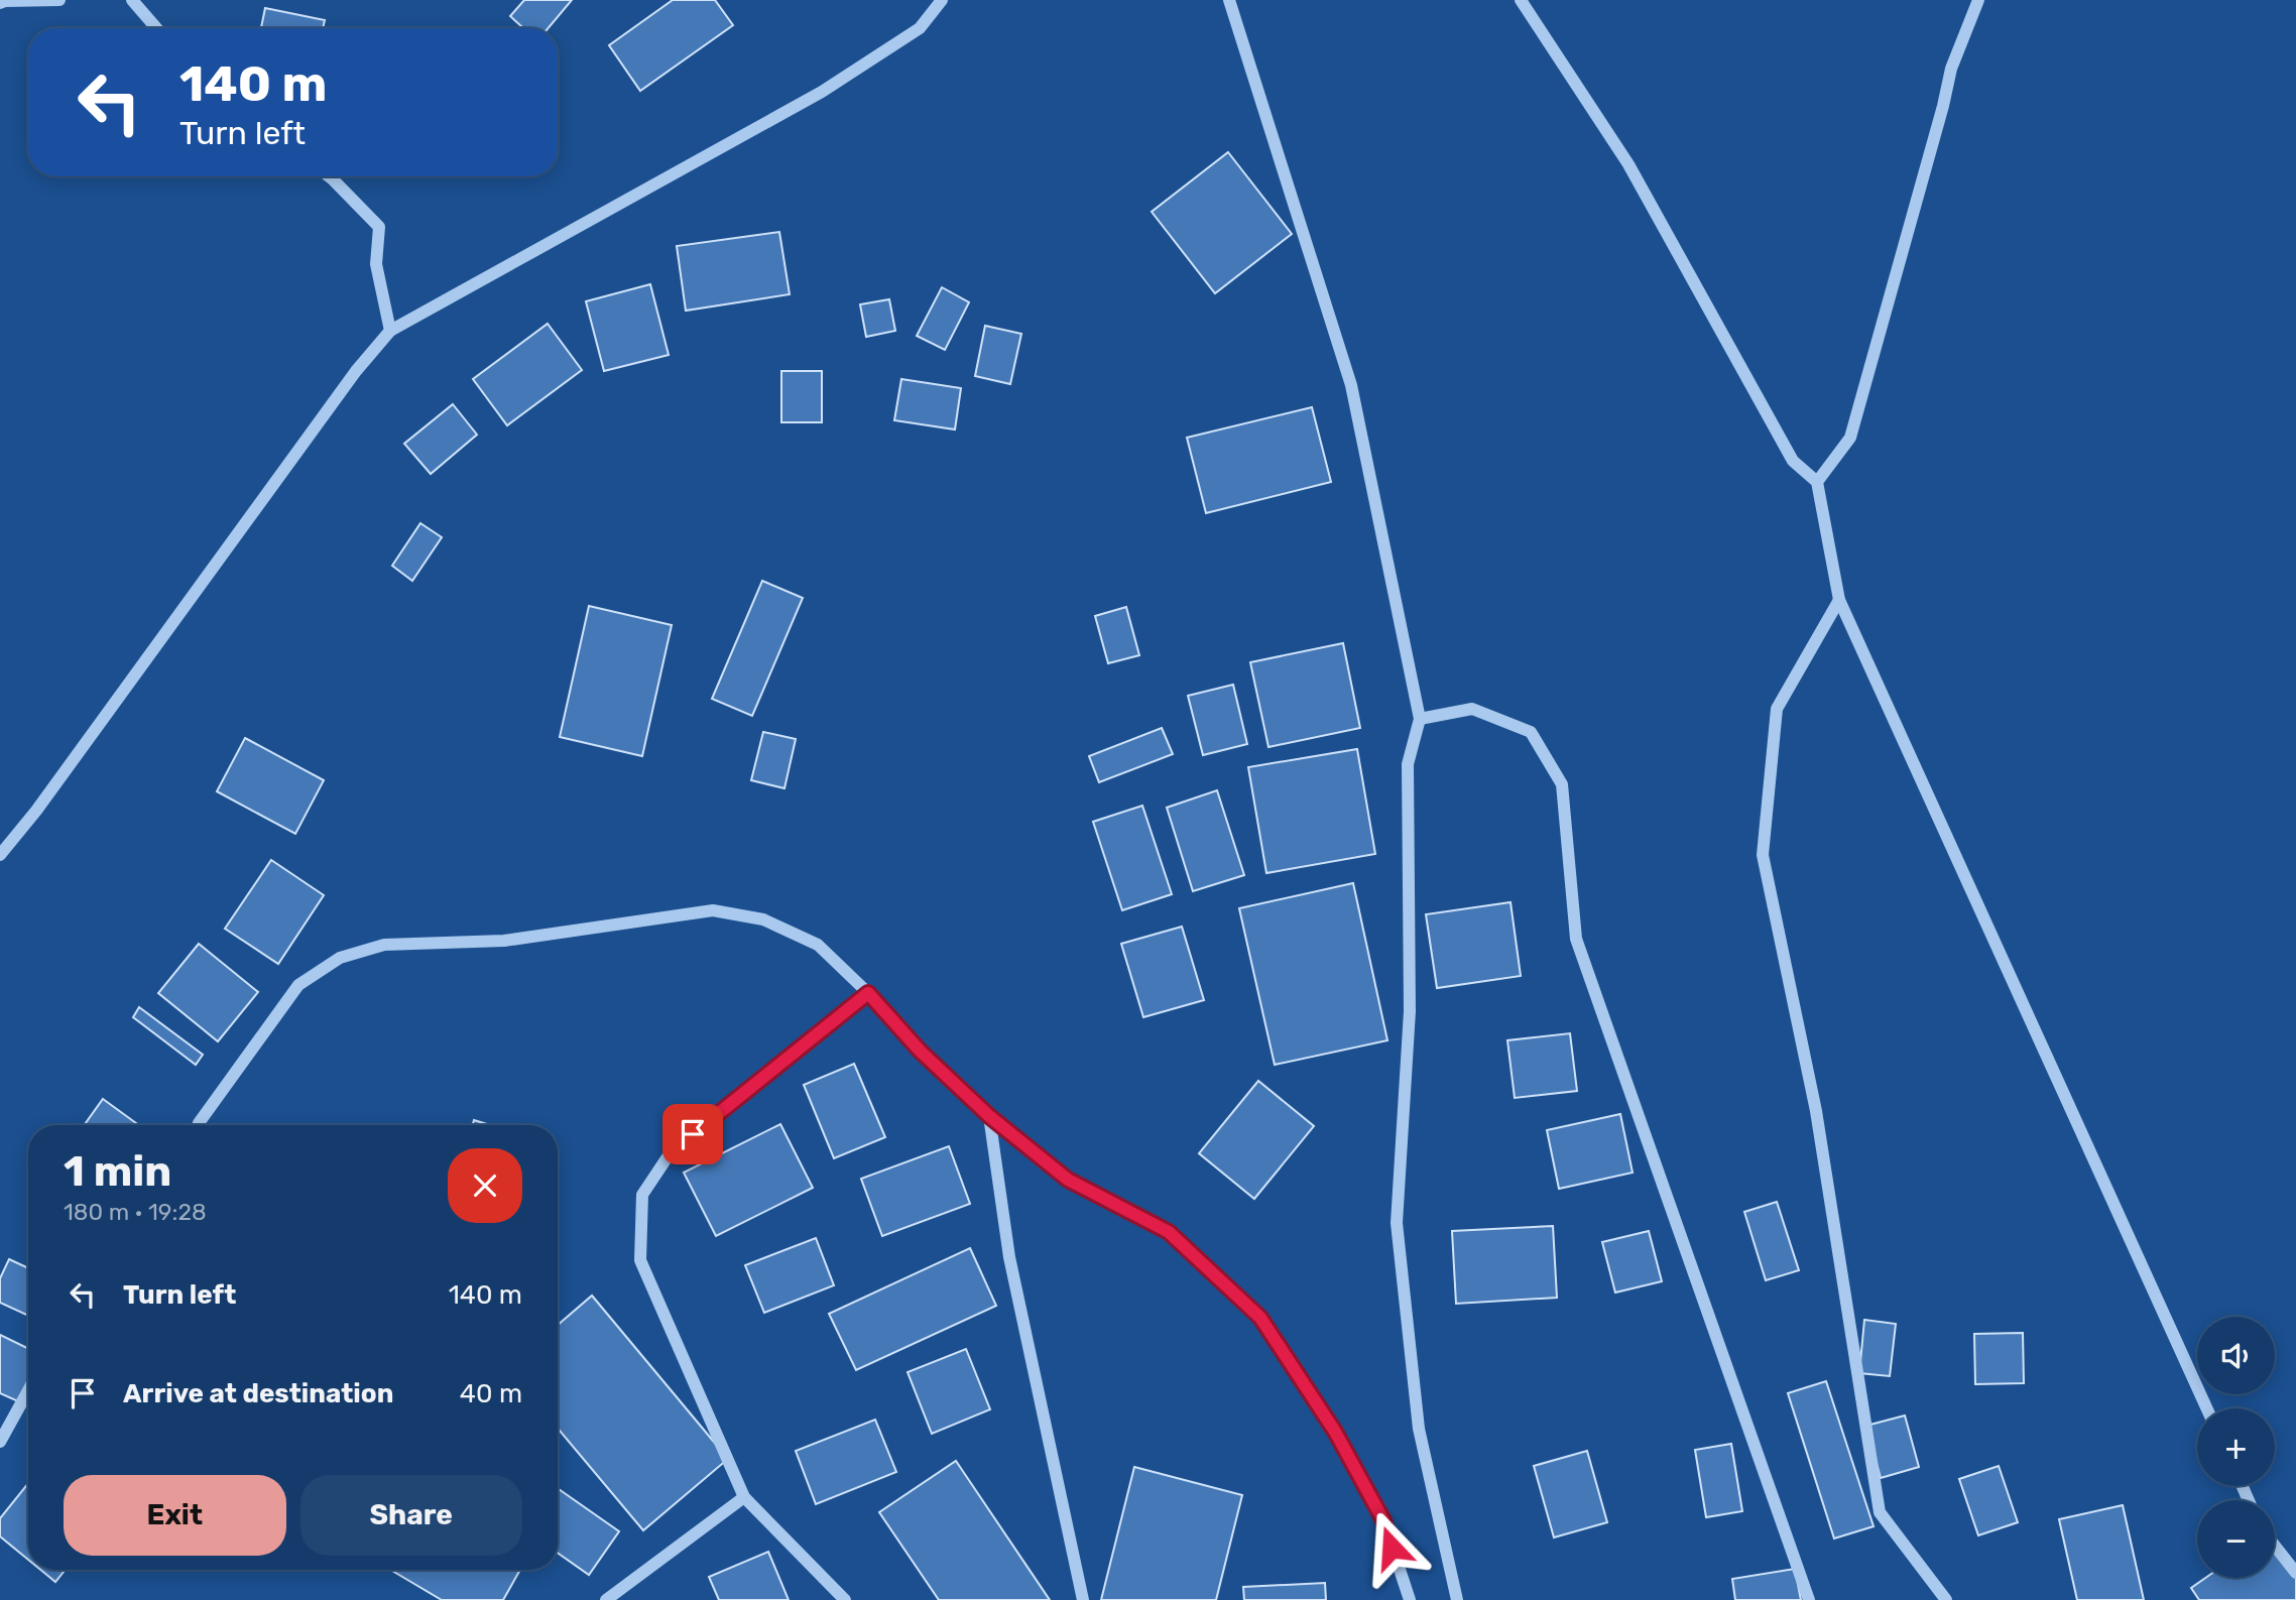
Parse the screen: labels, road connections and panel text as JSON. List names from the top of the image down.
{
  "page": {
    "turn": ["140 m", "Turn left"],
    "heading": ["1 min", "180 m · 19:28"],
    "list": [
      {
        "name": "Turn left",
        "value": "140 m"
      },
      {
        "name": "Arrive at destination",
        "value": "40 m"
      }
    ],
    "map_buttons": ["+", "−"],
    "buttons": ["Exit", "Share"]
  }
}
